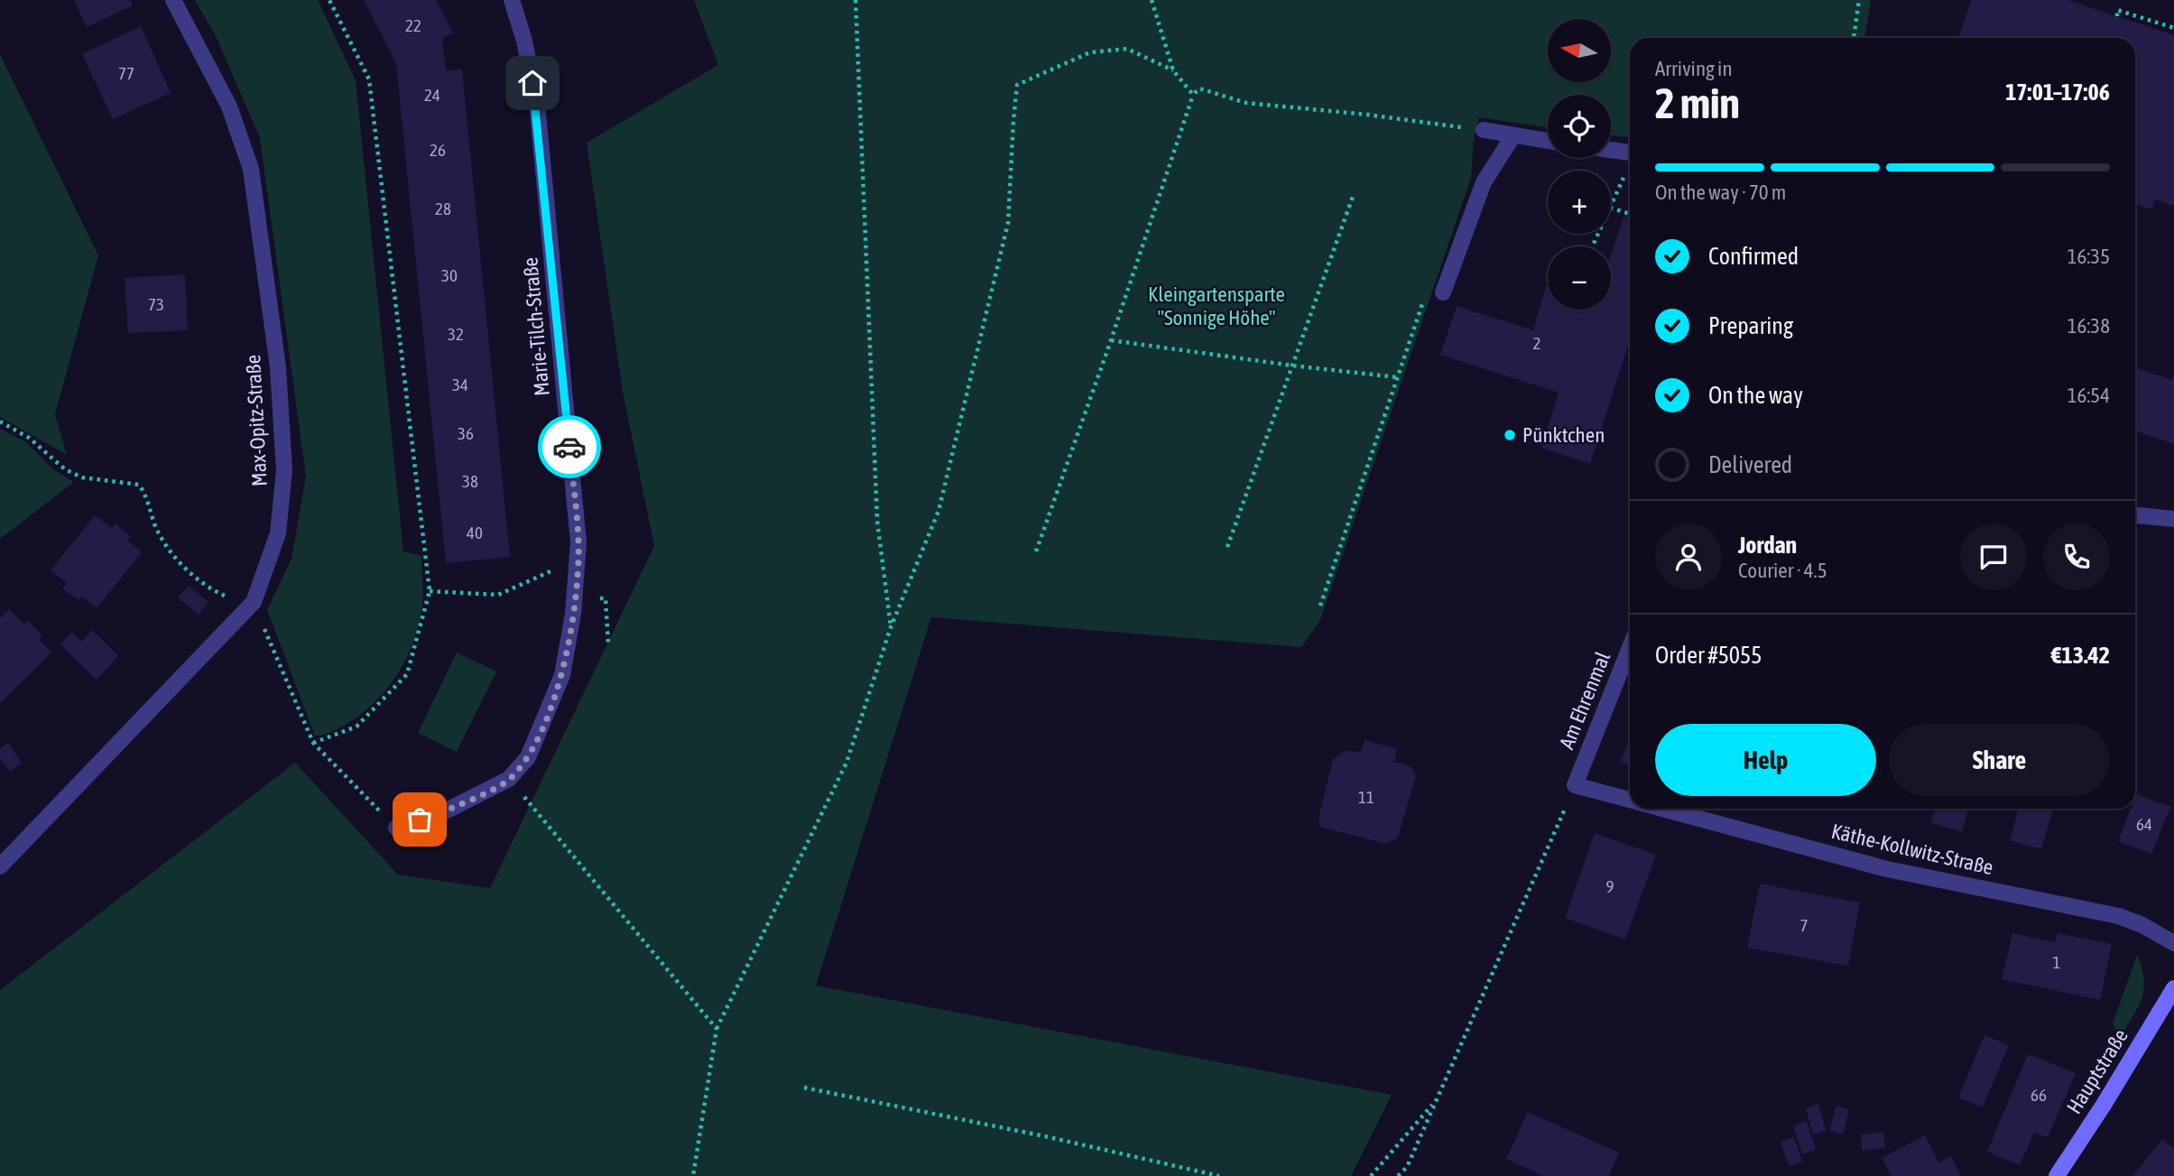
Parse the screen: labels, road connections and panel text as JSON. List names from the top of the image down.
{
  "streets": {
    "main road": ["Hauptstraße"],
    "street": [
      "Marie-Tilch-Straße",
      "Max-Opitz-Straße",
      "Am Ehrenmal",
      "Käthe-Kollwitz-Straße"
    ]
  },
  "crossings": [
    ["Am Ehrenmal", "Käthe-Kollwitz-Straße"]
  ],
  "parks": ["Kleingartensparte \"Sonnige Höhe\""],
  "places": ["Pünktchen"],
  "house_numbers": [
    "22",
    "77",
    "24",
    "26",
    "28",
    "30",
    "73",
    "32",
    "2",
    "34",
    "36",
    "38",
    "40",
    "11",
    "64",
    "9",
    "7",
    "1",
    "66"
  ],
  "north": "left",
  "page": {
    "map_buttons": ["+", "−"],
    "heading": ["2 min", "Arriving in", "17:01–17:06"],
    "panel": [
      "Jordan",
      "Courier · 4.5",
      "Order #5055",
      "€13.42"
    ],
    "bar": "On the way · 70 m",
    "list": [
      ["Confirmed", "16:35"],
      ["Preparing", "16:38"],
      ["On the way", "16:54"],
      "Delivered"
    ],
    "buttons": ["Help", "Share"]
  }
}
